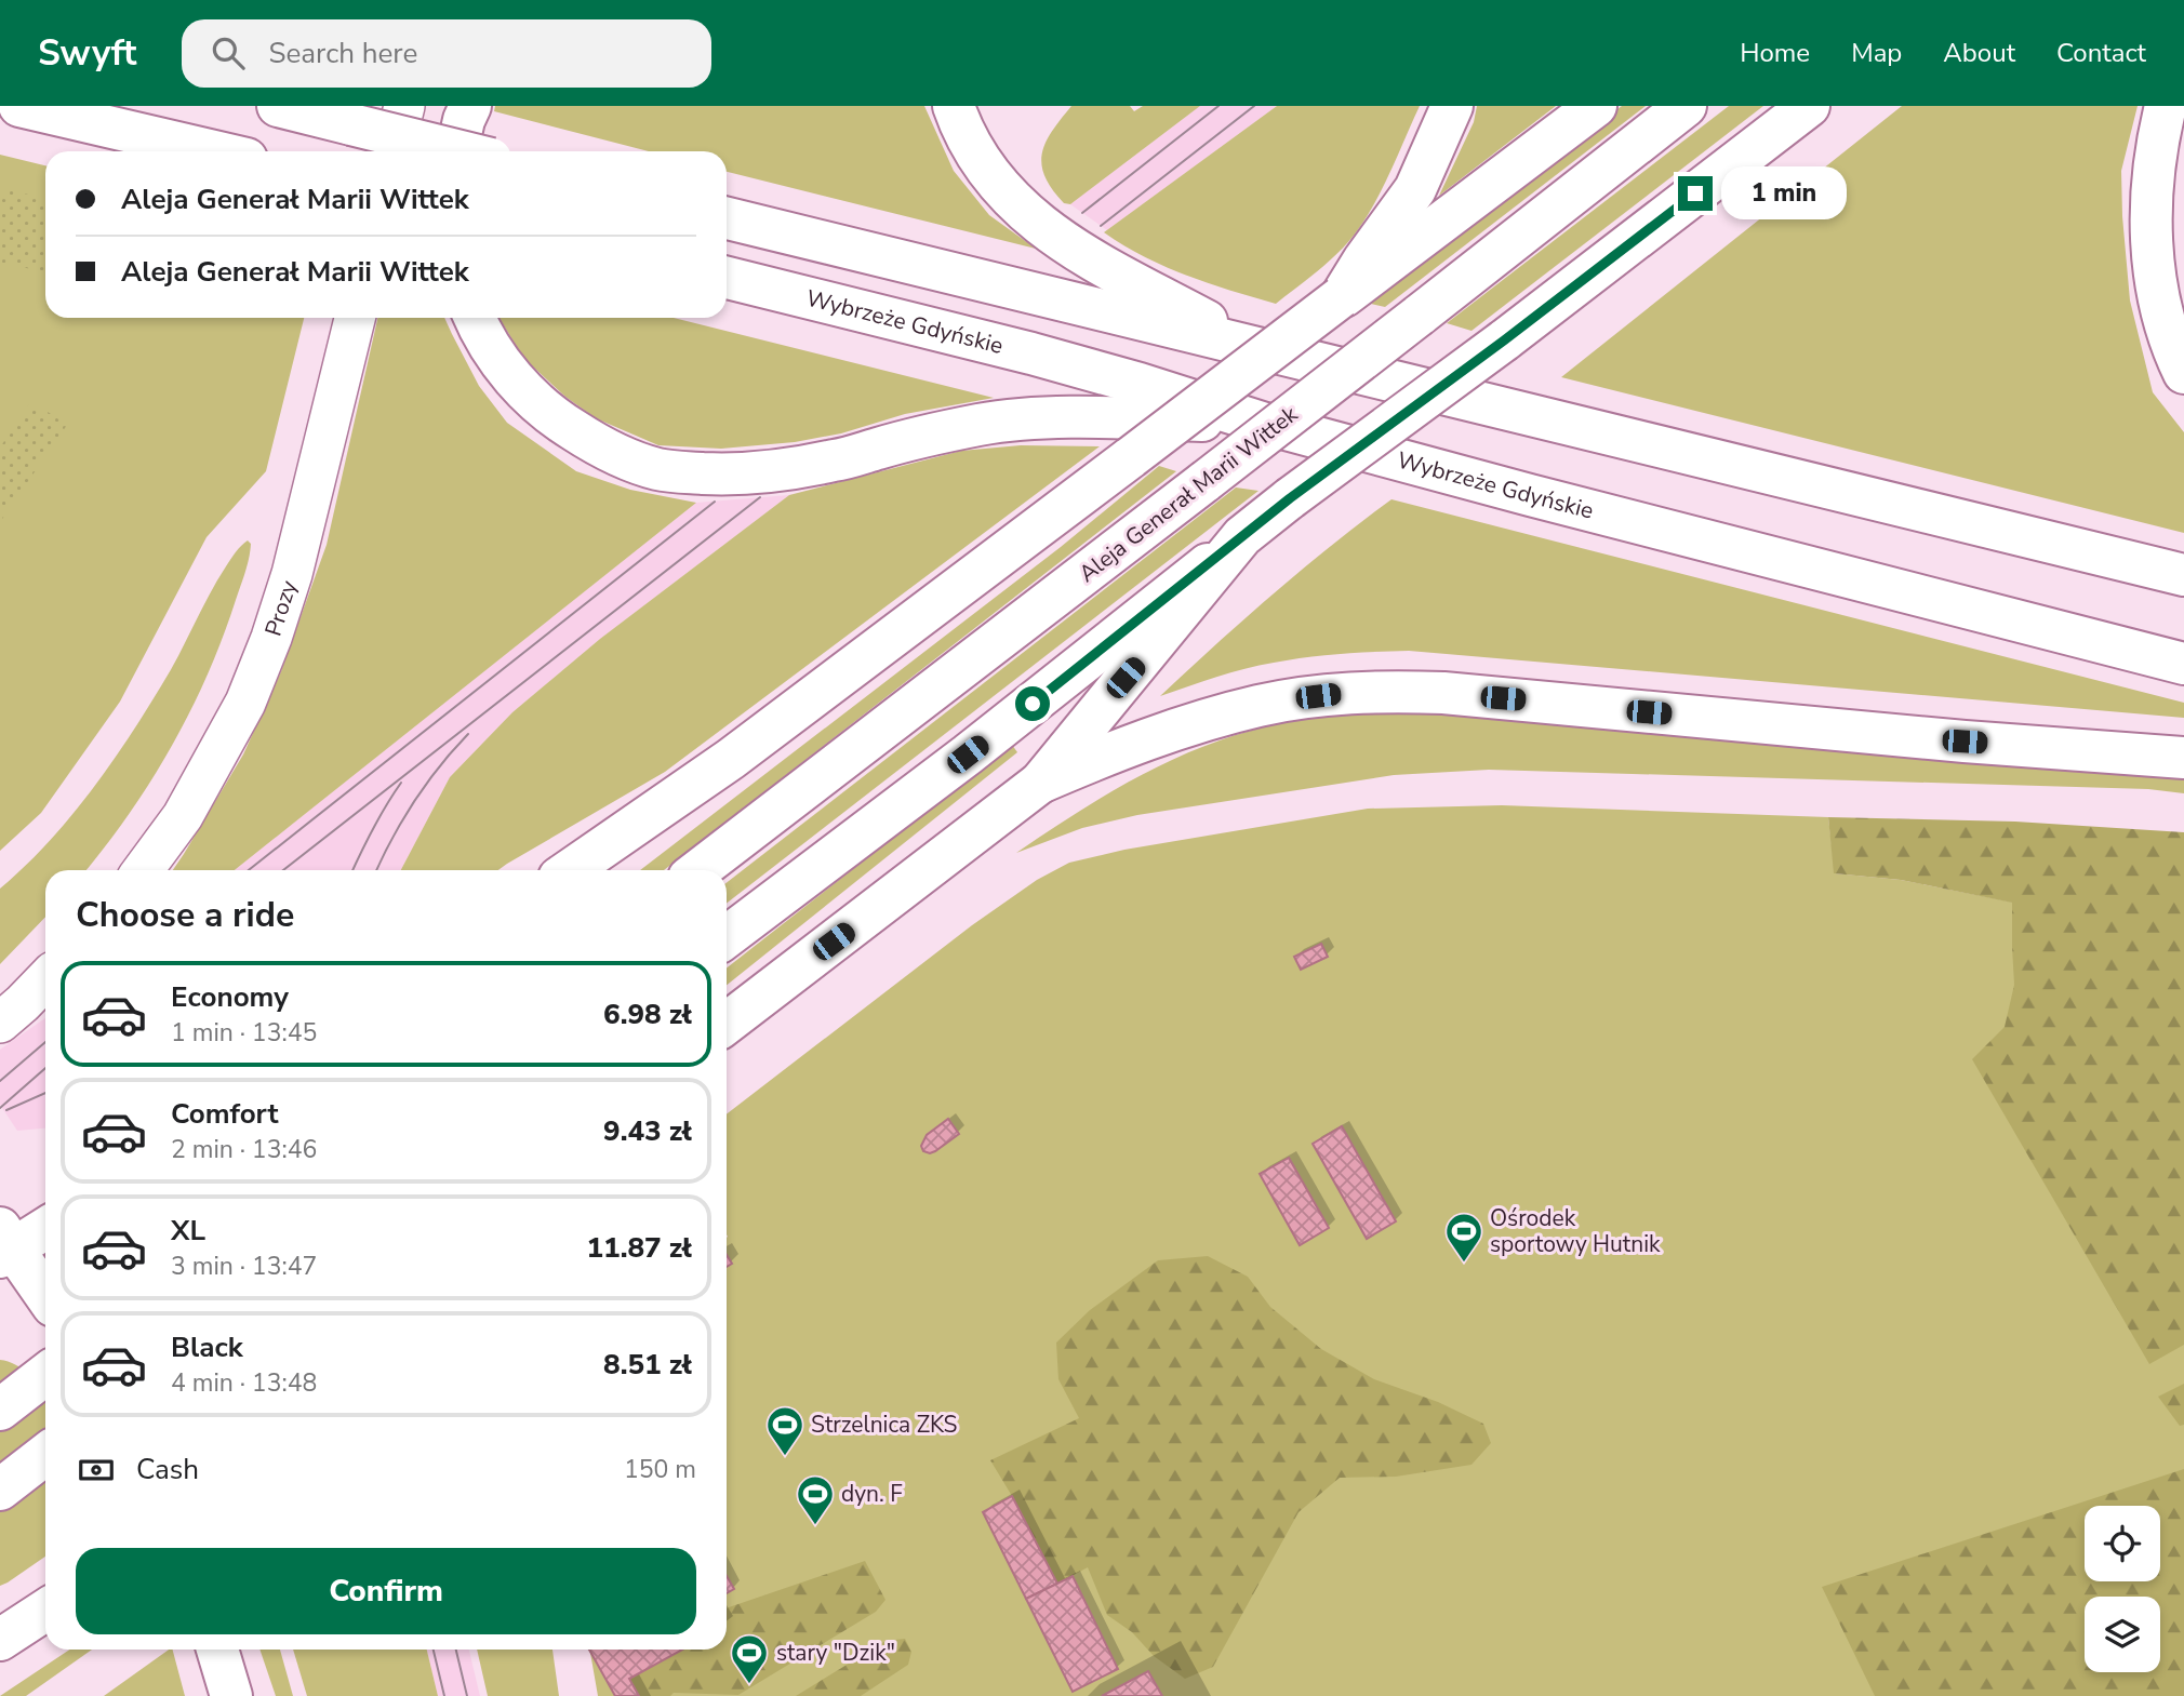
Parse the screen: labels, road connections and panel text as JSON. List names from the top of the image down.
{
  "streets": {
    "main road": ["Wybrzeże Gdyńskie", "Aleja Generał Marii Wittek"],
    "street": ["Prozy"]
  },
  "places": {
    "sports": [
      "Ośrodek sportowy Hutnik",
      "Strzelnica ZKS",
      "dyn. F",
      "stary \"Dzik\""
    ]
  },
  "page": {
    "header": "Swyft",
    "search": "Search here",
    "nav": [
      "Home",
      "Map",
      "About",
      "Contact"
    ],
    "banner": ["Aleja Generał Marii Wittek", "Aleja Generał Marii Wittek"],
    "bubble": "1 min",
    "heading": "Choose a ride",
    "list": [
      {
        "name": "Economy",
        "note": "1 min · 13:45",
        "value": "6.98 zł"
      },
      {
        "name": "Comfort",
        "note": "2 min · 13:46",
        "value": "9.43 zł"
      },
      {
        "name": "XL",
        "note": "3 min · 13:47",
        "value": "11.87 zł"
      },
      {
        "name": "Black",
        "note": "4 min · 13:48",
        "value": "8.51 zł"
      }
    ],
    "pay": ["Cash", "150 m"],
    "buttons": "Confirm"
  }
}
